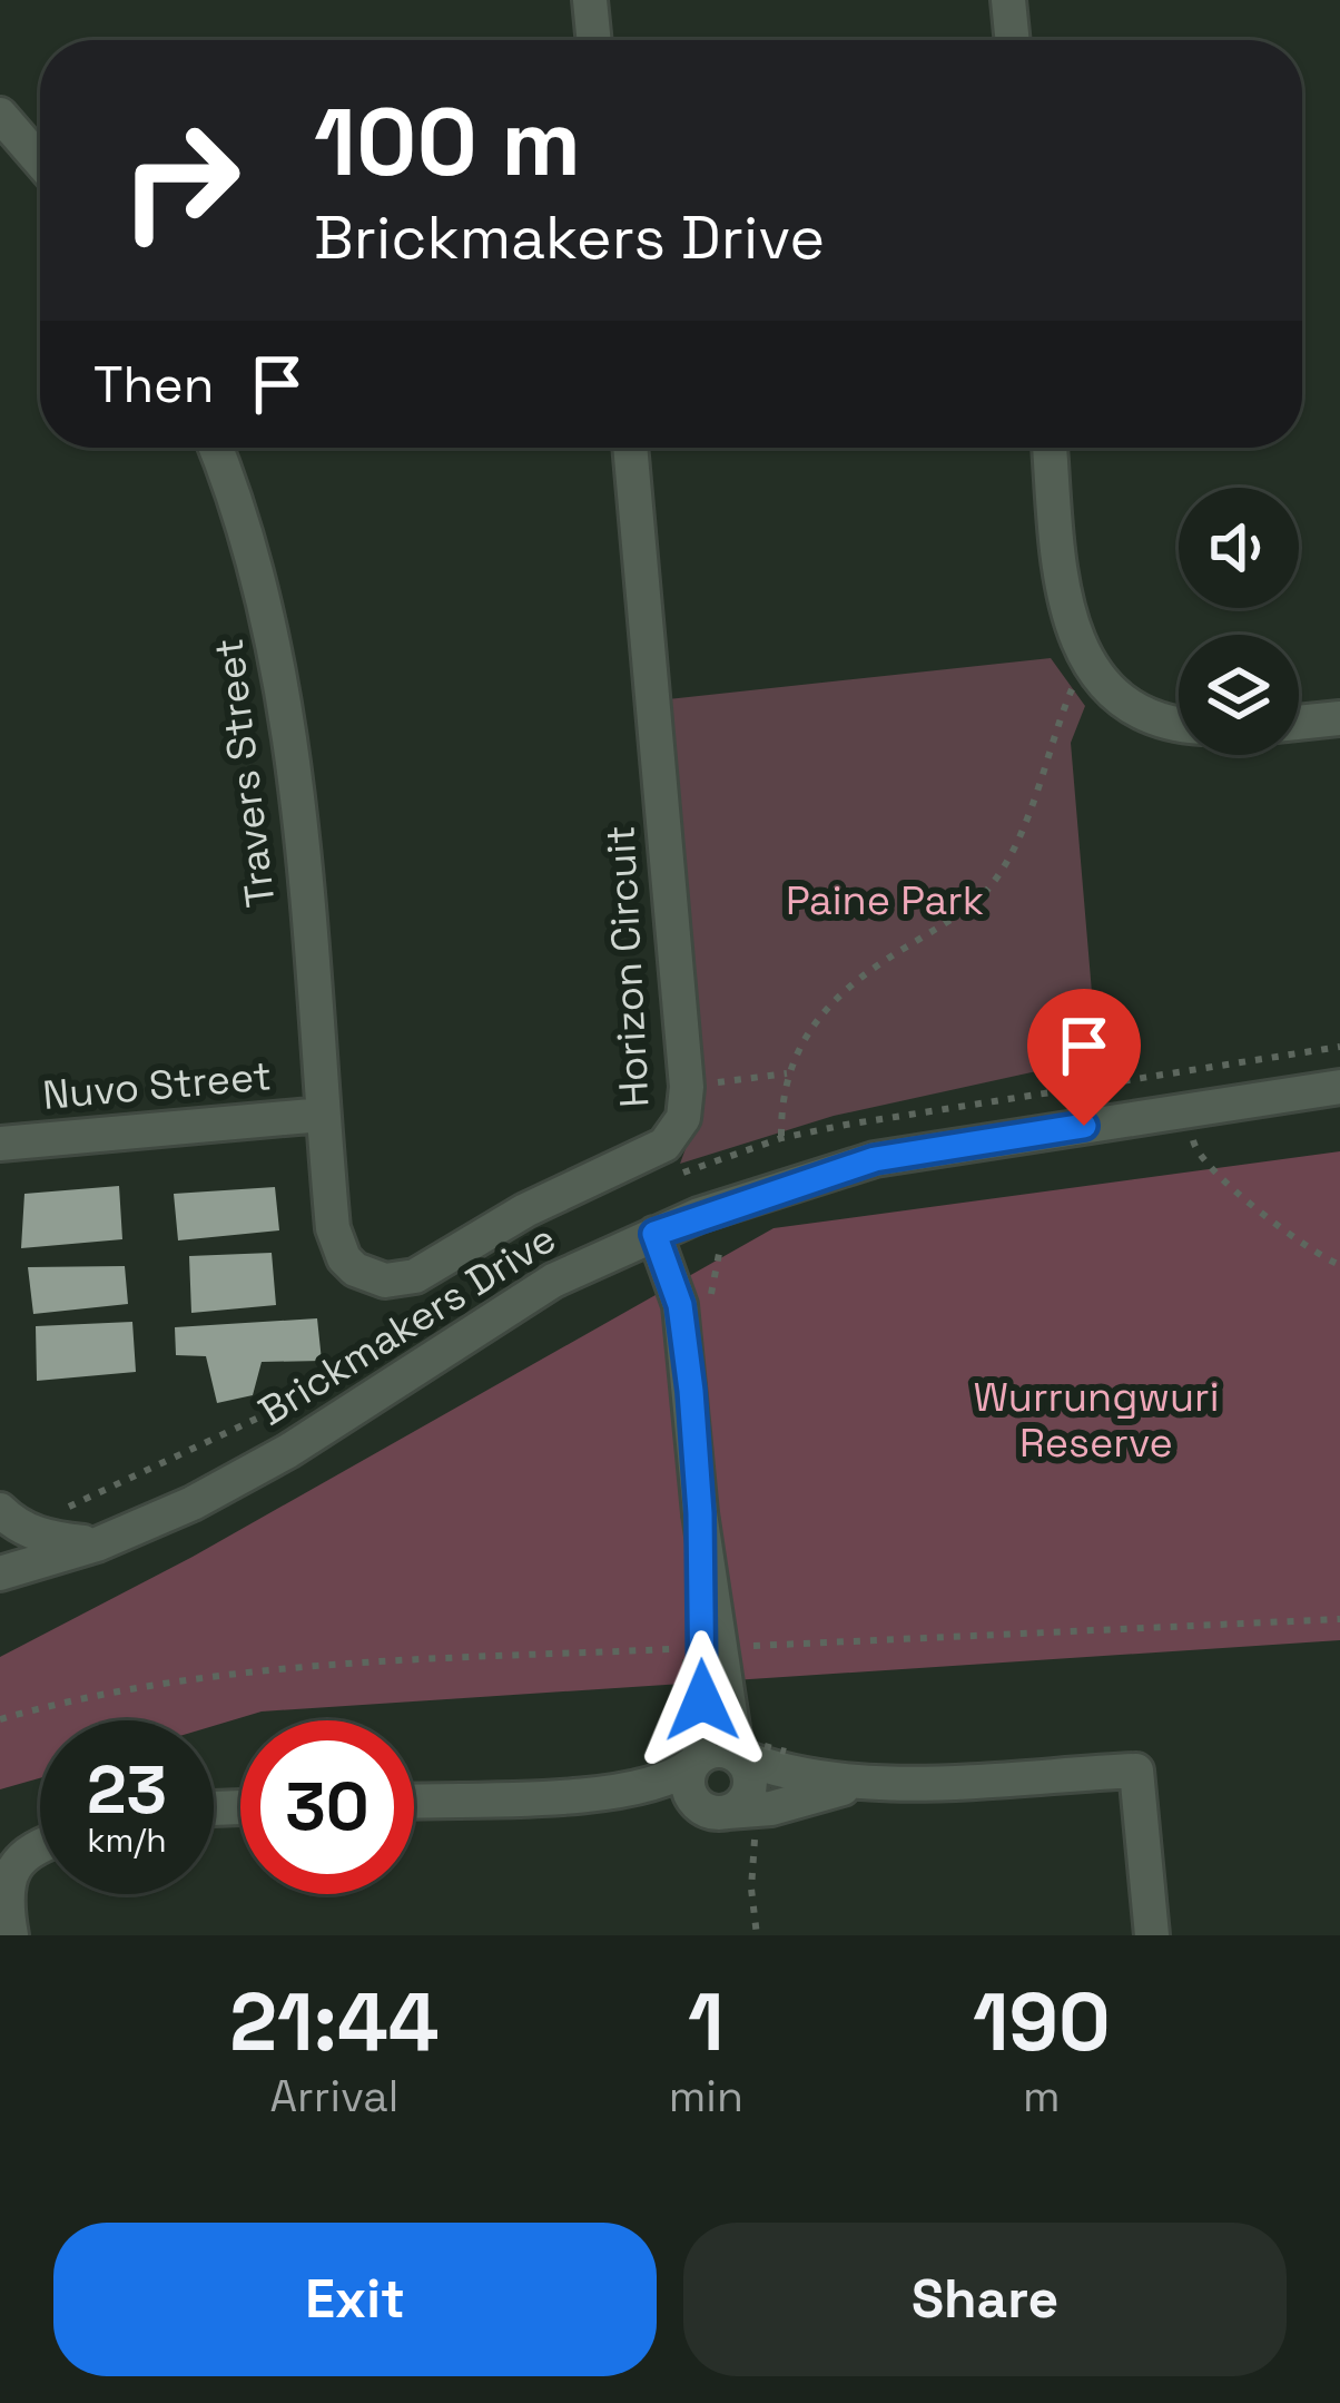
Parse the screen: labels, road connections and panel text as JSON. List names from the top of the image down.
{
  "streets": {
    "street": [
      "Travers Street",
      "Horizon Circuit",
      "Nuvo Street",
      "Brickmakers Drive"
    ]
  },
  "crossings": [
    ["Travers Street", "Horizon Circuit"],
    ["Travers Street", "Nuvo Street"],
    ["Horizon Circuit", "Nuvo Street"]
  ],
  "parks": ["Paine Park", "Wurrungwuri Reserve"],
  "page": {
    "turn": ["100 m", "Brickmakers Drive"],
    "then": "Then",
    "speed": "23 km/h",
    "limit": "30",
    "eta": [
      "21:44",
      "Arrival",
      "1",
      "min",
      "190",
      "m"
    ],
    "buttons": ["Exit", "Share"]
  }
}
